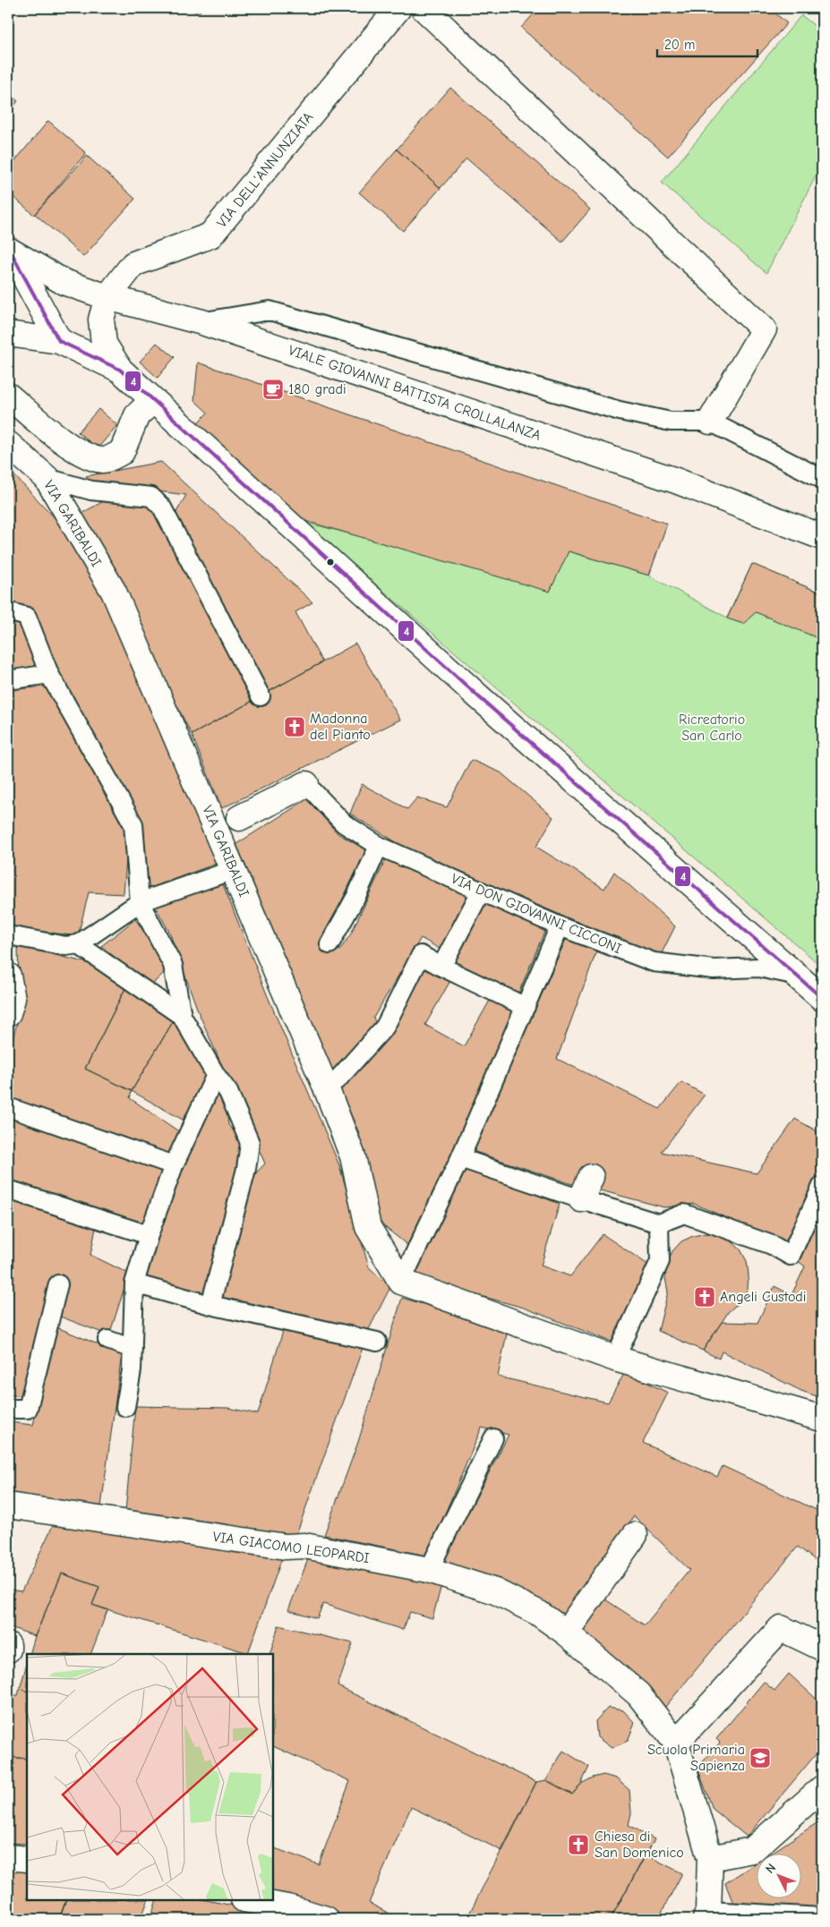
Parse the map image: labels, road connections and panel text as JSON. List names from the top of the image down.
{
  "streets": {
    "street": [
      "VIA DELL'ANNUNZIATA",
      "VIALE GIOVANNI BATTISTA CROLLALANZA",
      "VIA GARIBALDI",
      "VIA GIACOMO LEOPARDI"
    ],
    "lane": ["VIA DON GIOVANNI CICCONI"]
  },
  "crossings": [
    ["VIA DELL'ANNUNZIATA", "VIALE GIOVANNI BATTISTA CROLLALANZA"]
  ],
  "parks": ["Ricreatorio San Carlo"],
  "places": {
    "cafe": ["180 gradi"],
    "church": ["Madonna del Pianto", "Angeli Custodi", "Chiesa di San Domenico"],
    "school or university": ["Scuola Primaria Sapienza"]
  },
  "lines": ["transit line 4"],
  "scale_bar": "20 m",
  "north": "top left"
}
